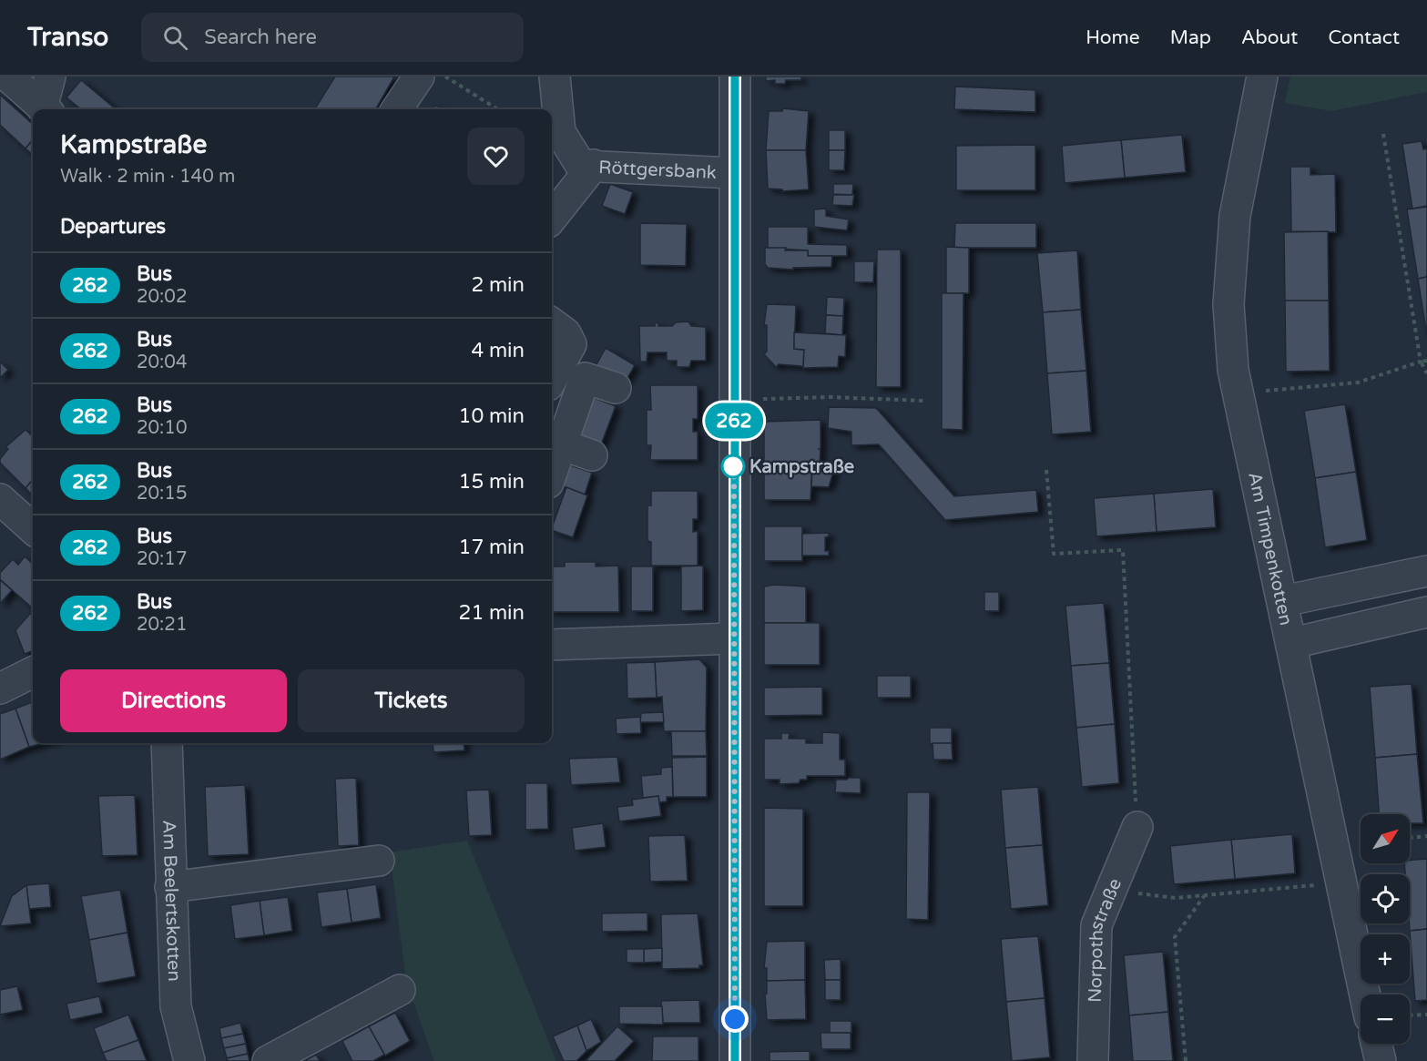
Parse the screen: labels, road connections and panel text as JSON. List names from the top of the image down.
{
  "streets": {
    "street": [
      "Röttgersbank",
      "Am Timpenkotten",
      "Am Beelertskotten",
      "Norpothstraße"
    ]
  },
  "places": ["Kampstraße"],
  "lines": ["bus line 262"],
  "north": "top right",
  "page": {
    "header": "Transo",
    "search": "Search here",
    "nav": [
      "Home",
      "Map",
      "About",
      "Contact"
    ],
    "on_map": "262",
    "heading": [
      ["Kampstraße", "Walk · 2 min · 140 m"],
      "Departures"
    ],
    "list": [
      {
        "mark": "262",
        "name": "Bus",
        "note": "20:02",
        "value": "2 min"
      },
      {
        "mark": "262",
        "name": "Bus",
        "note": "20:04",
        "value": "4 min"
      },
      {
        "mark": "262",
        "name": "Bus",
        "note": "20:10",
        "value": "10 min"
      },
      {
        "mark": "262",
        "name": "Bus",
        "note": "20:15",
        "value": "15 min"
      },
      {
        "mark": "262",
        "name": "Bus",
        "note": "20:17",
        "value": "17 min"
      },
      {
        "mark": "262",
        "name": "Bus",
        "note": "20:21",
        "value": "21 min"
      }
    ],
    "buttons": ["Directions", "Tickets"],
    "map_buttons": ["+", "−"]
  }
}
